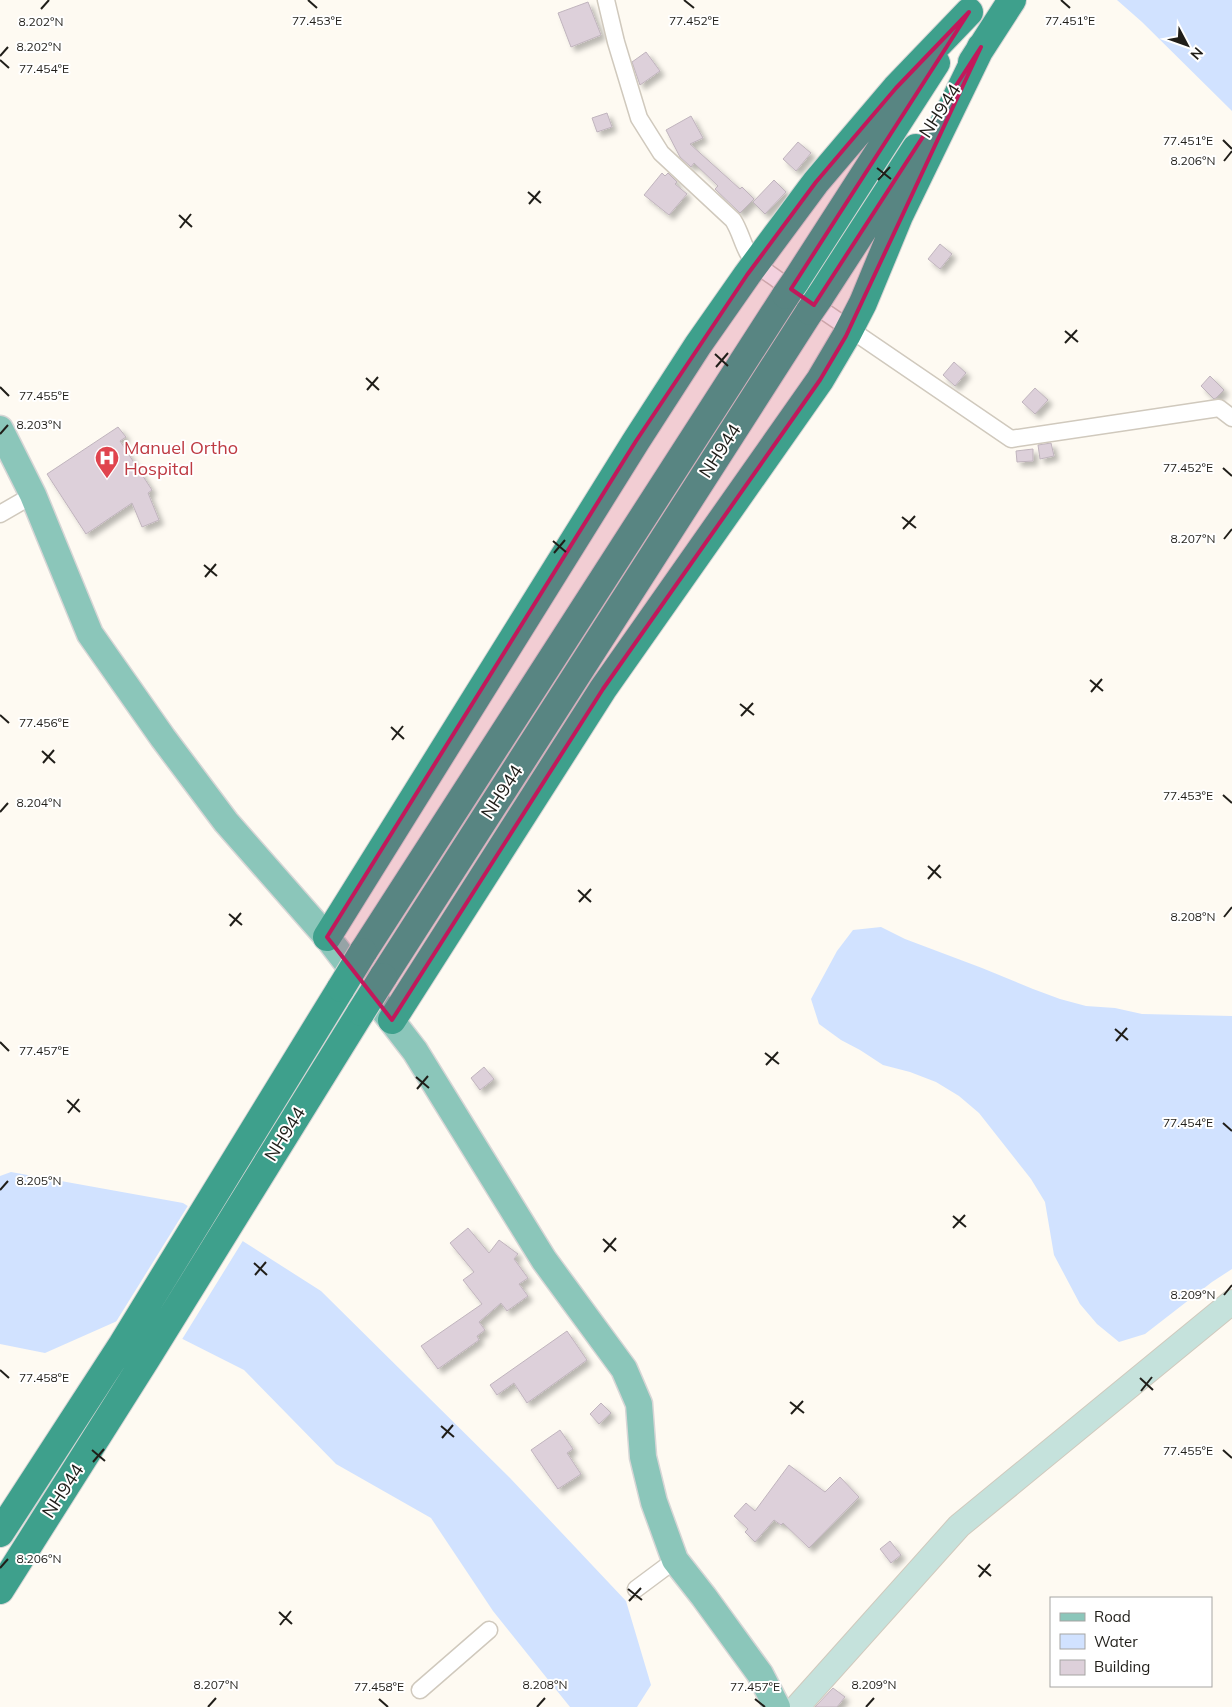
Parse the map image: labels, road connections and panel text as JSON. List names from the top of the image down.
{
  "streets": {
    "highway": ["NH944"]
  },
  "places": {
    "hospital": ["Manuel Ortho Hospital"]
  },
  "legend": ["Road", "Water", "Building"],
  "north": "bottom right",
  "coordinates": [
    "77.453°E",
    "77.452°E",
    "77.451°E",
    "8.202°N",
    "77.454°E",
    "8.206°N",
    "77.455°E",
    "8.203°N",
    "8.207°N",
    "77.456°E",
    "8.204°N",
    "8.208°N",
    "77.457°E",
    "8.205°N",
    "8.209°N",
    "77.458°E"
  ]
}
